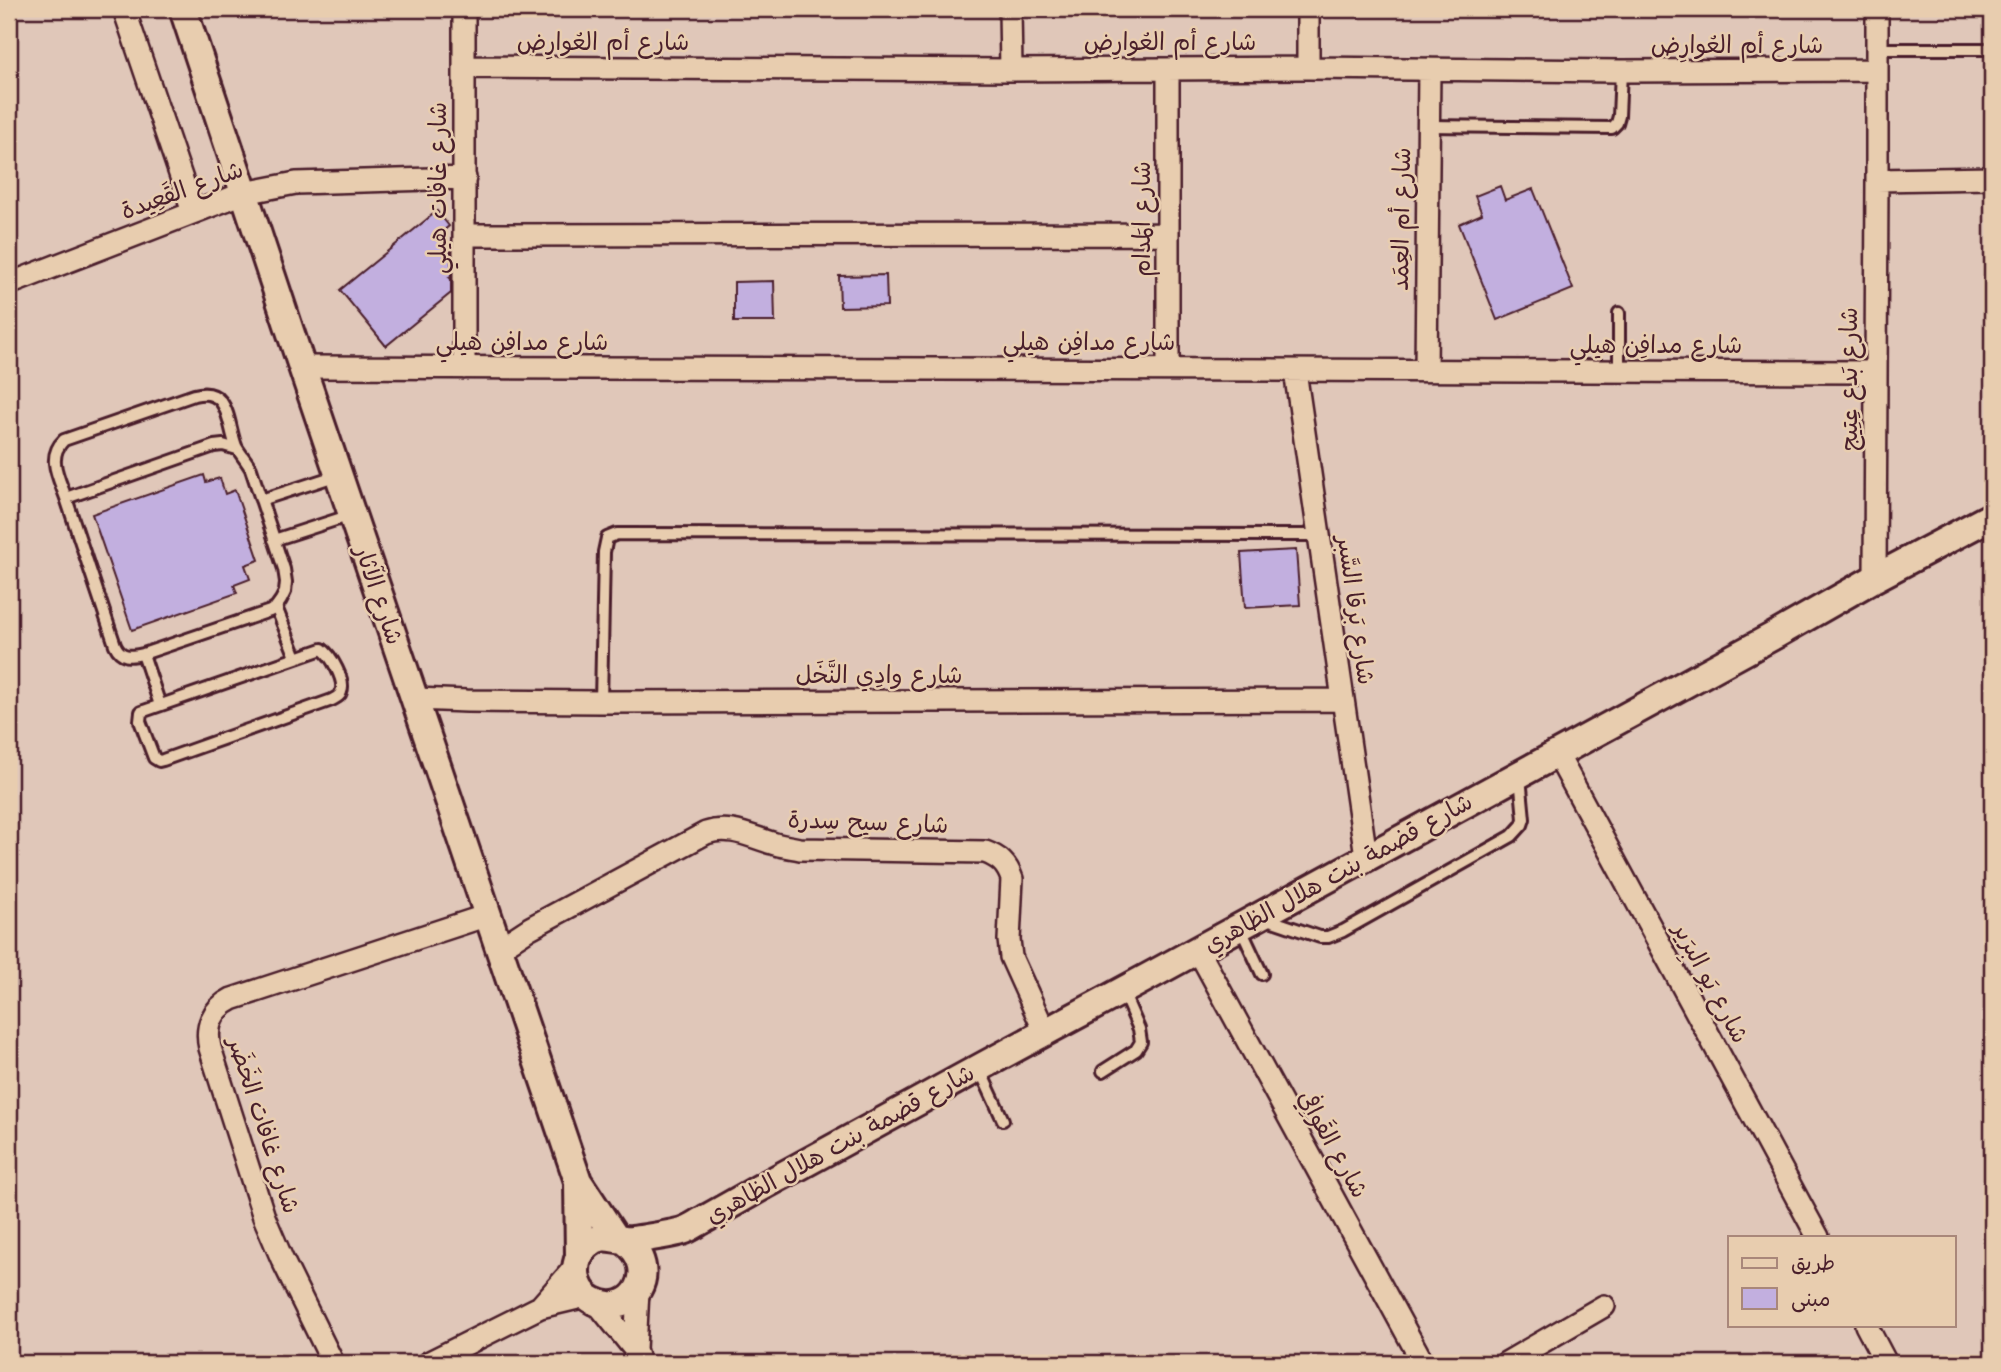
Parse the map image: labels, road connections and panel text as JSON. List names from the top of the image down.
{
  "streets": {
    "street": [
      "شارع أم العُوارِض",
      "شارع غافات هيلي",
      "شارع القَعِيدة",
      "شارع المَدام",
      "شارع أم العِمَد",
      "شارع مدافِن هيلي",
      "شارع بَدع عِتِيج",
      "شارع الآثار",
      "شارع بَرقا السَّبر",
      "شارع وادِي النَّخَل",
      "شارع سيح سِدرة",
      "شارع قضمة بنت هلال الظاهري",
      "شارع يَو البِرَير",
      "شارع غافات الخَضَر",
      "شارع القَوافِي"
    ]
  },
  "crossings": [
    ["شارع أم العُوارِض", "شارع غافات هيلي"],
    ["شارع أم العُوارِض", "شارع المَدام"],
    ["شارع أم العُوارِض", "شارع أم العِمَد"],
    ["شارع أم العُوارِض", "شارع بَدع عِتِيج"],
    ["شارع غافات هيلي", "شارع القَعِيدة"],
    ["شارع غافات هيلي", "شارع مدافِن هيلي"],
    ["شارع القَعِيدة", "شارع الآثار"],
    ["شارع المَدام", "شارع مدافِن هيلي"],
    ["شارع أم العِمَد", "شارع مدافِن هيلي"],
    ["شارع مدافِن هيلي", "شارع بَدع عِتِيج"],
    ["شارع مدافِن هيلي", "شارع الآثار"],
    ["شارع مدافِن هيلي", "شارع بَرقا السَّبر"],
    ["شارع بَدع عِتِيج", "شارع قضمة بنت هلال الظاهري"],
    ["شارع الآثار", "شارع وادِي النَّخَل"],
    ["شارع الآثار", "شارع سيح سِدرة"],
    ["شارع الآثار", "شارع قضمة بنت هلال الظاهري"],
    ["شارع الآثار", "شارع غافات الخَضَر"],
    ["شارع بَرقا السَّبر", "شارع وادِي النَّخَل"],
    ["شارع بَرقا السَّبر", "شارع قضمة بنت هلال الظاهري"],
    ["شارع سيح سِدرة", "شارع قضمة بنت هلال الظاهري"],
    ["شارع قضمة بنت هلال الظاهري", "شارع يَو البِرَير"],
    ["شارع قضمة بنت هلال الظاهري", "شارع القَوافِي"]
  ],
  "legend": ["طريق", "مبنى"]
}
